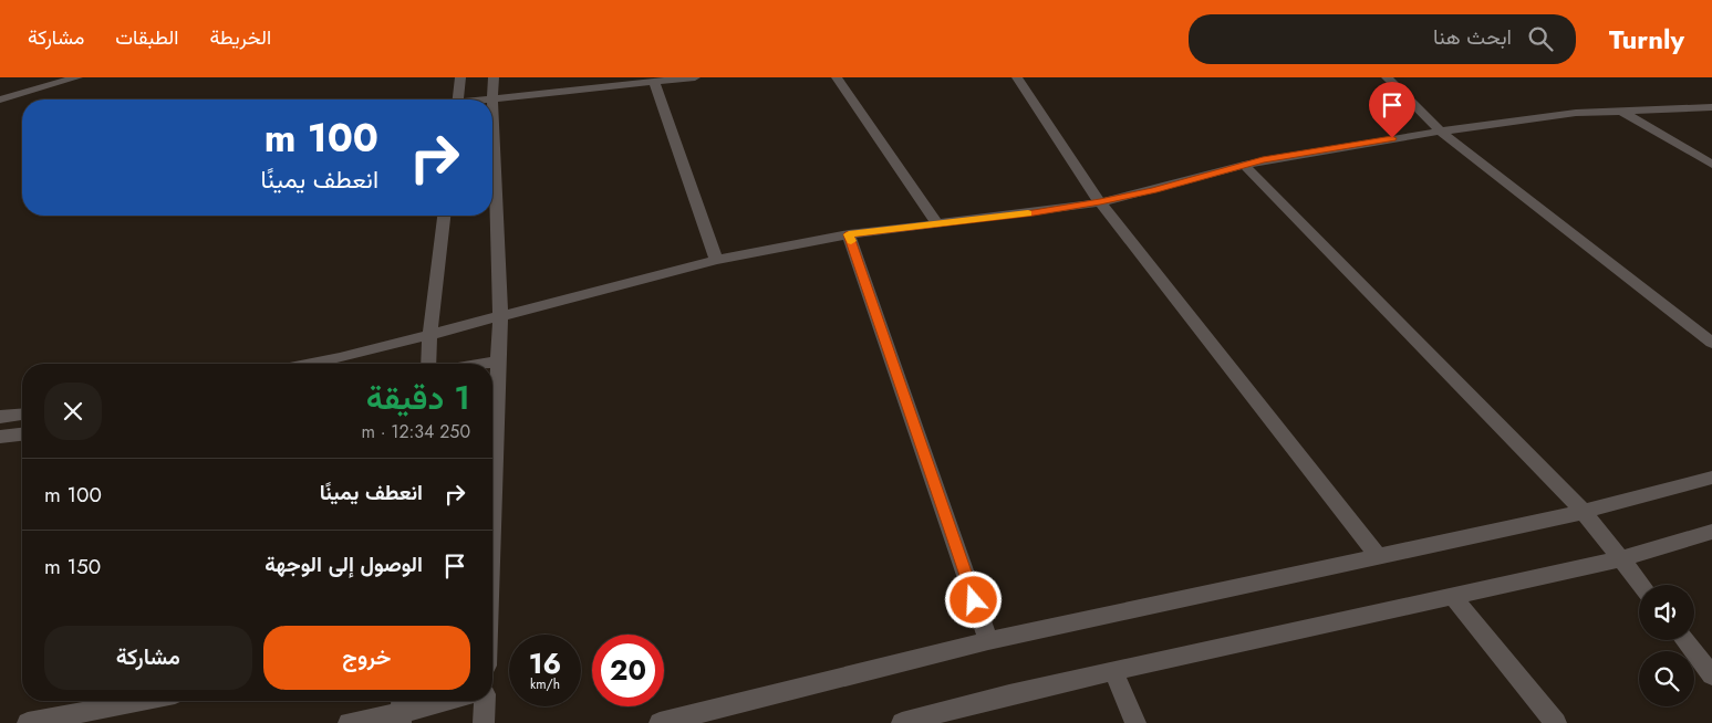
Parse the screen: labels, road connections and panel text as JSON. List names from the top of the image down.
{
  "page": {
    "header": "Turnly",
    "search": "ابحث هنا",
    "nav": ["الخريطة", "الطبقات", "مشاركة"],
    "turn": ["100 m", "انعطف يمينًا"],
    "heading": ["1 دقيقة", "250 m · 12:34"],
    "list": [
      {
        "name": "انعطف يمينًا",
        "value": "100 m"
      },
      {
        "name": "الوصول إلى الوجهة",
        "value": "150 m"
      }
    ],
    "buttons": ["خروج", "مشاركة"],
    "speed": "16 km/h",
    "limit": "20"
  }
}
